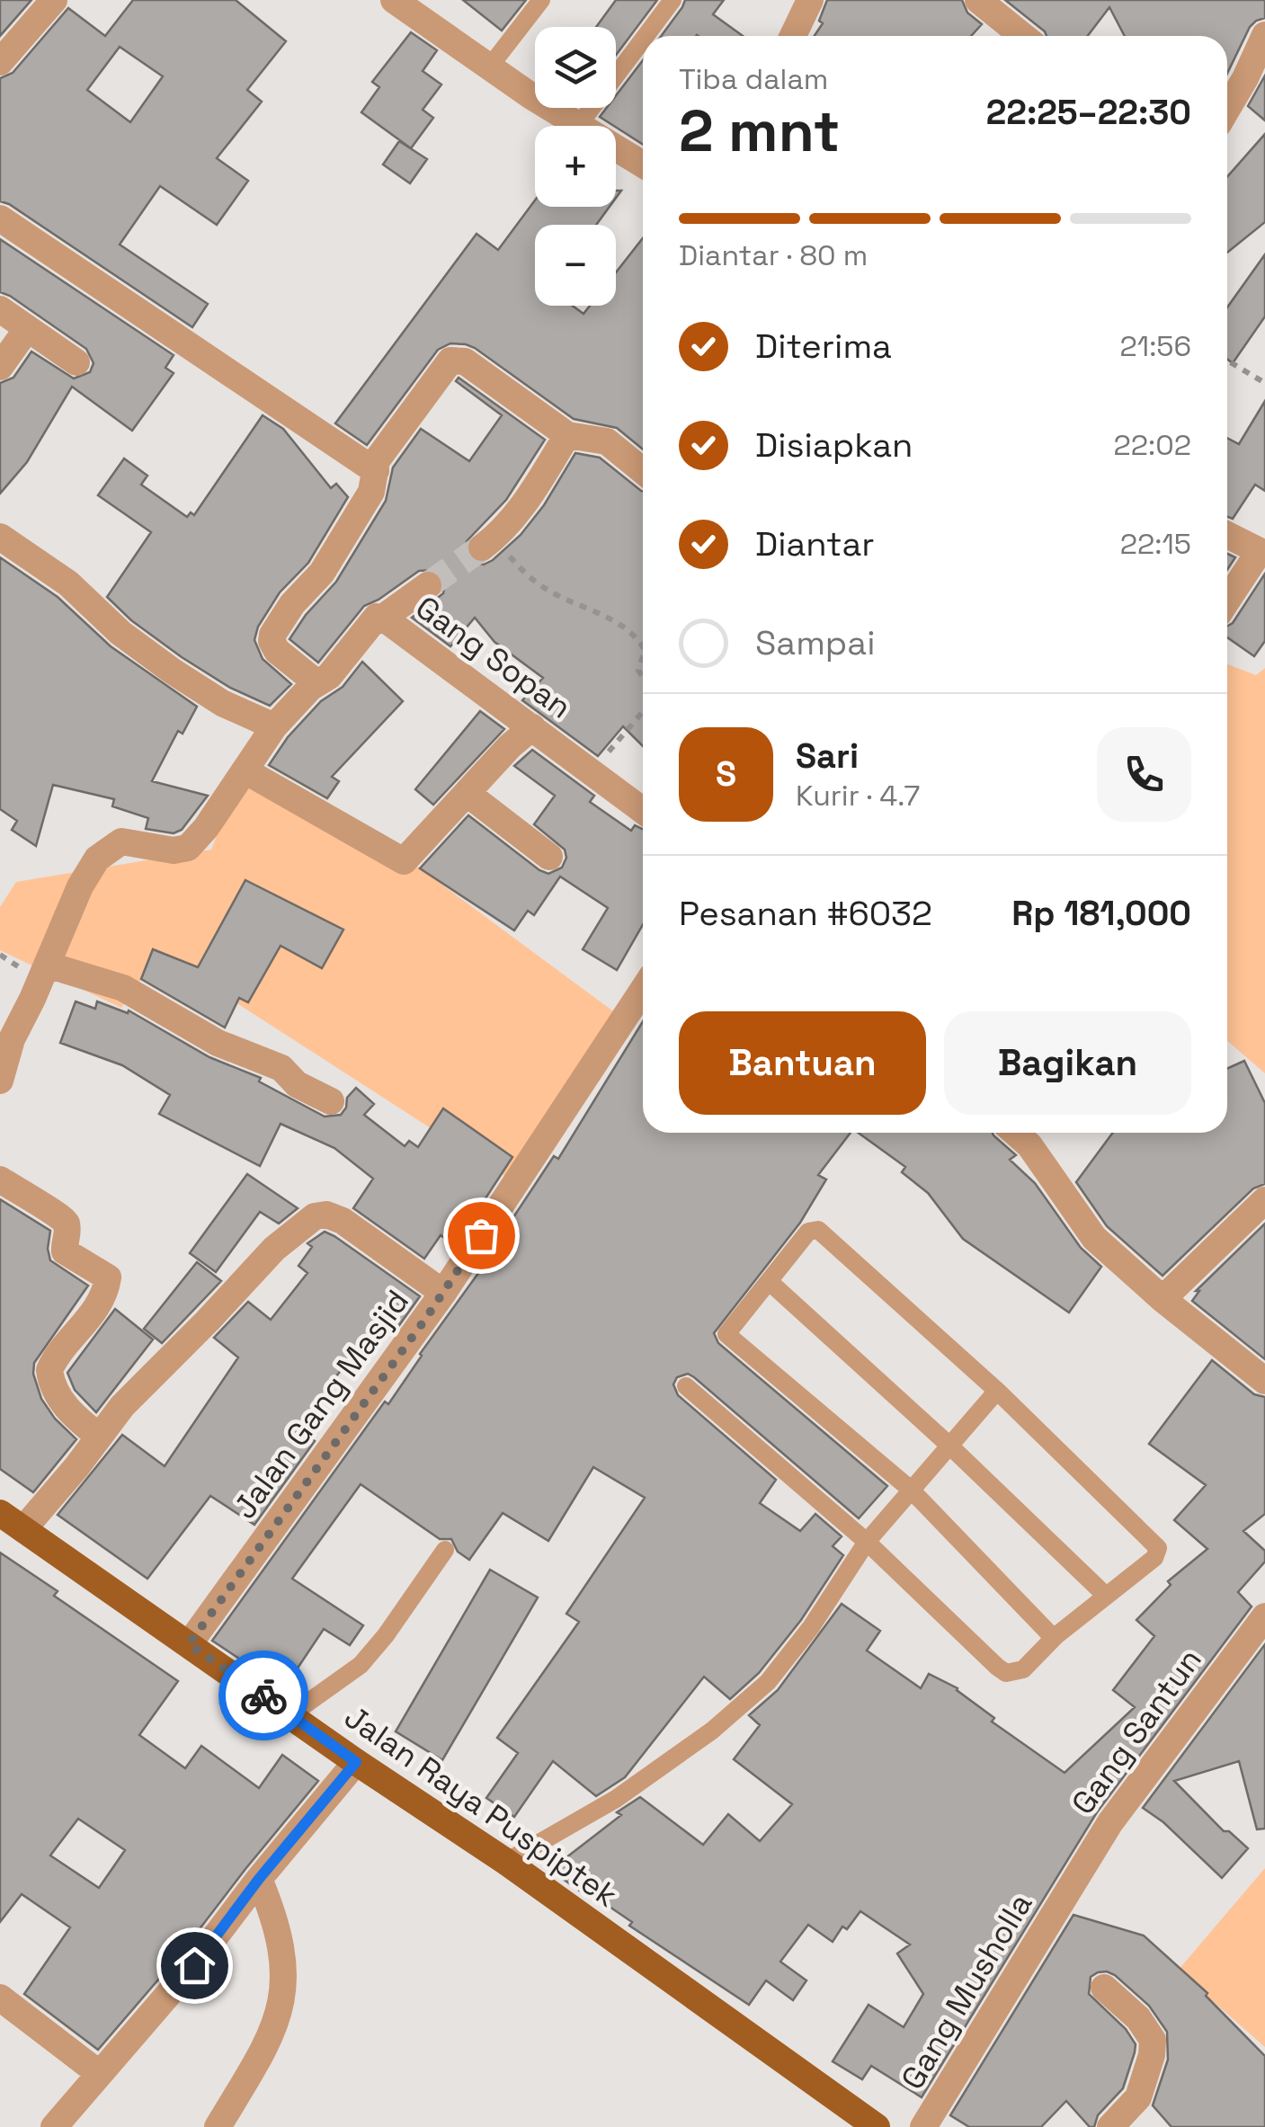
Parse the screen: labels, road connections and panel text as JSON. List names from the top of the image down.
{
  "streets": {
    "main road": ["Jalan Raya Puspiptek"],
    "street": [
      "Gang Sopan",
      "Jalan Gang Masjid",
      "Gang Santun",
      "Gang Musholla"
    ]
  },
  "crossings": [
    ["Jalan Gang Masjid", "Jalan Raya Puspiptek"],
    ["Gang Santun", "Gang Musholla"]
  ],
  "page": {
    "map_buttons": ["+", "−"],
    "heading": ["2 mnt", "Tiba dalam", "22:25–22:30"],
    "panel": [
      "Sari",
      "Kurir · 4.7",
      "Pesanan #6032",
      "Rp 181,000"
    ],
    "bar": "Diantar · 80 m",
    "list": [
      ["Diterima", "21:56"],
      ["Disiapkan", "22:02"],
      ["Diantar", "22:15"],
      "Sampai"
    ],
    "round": "S",
    "buttons": ["Bantuan", "Bagikan"]
  }
}
